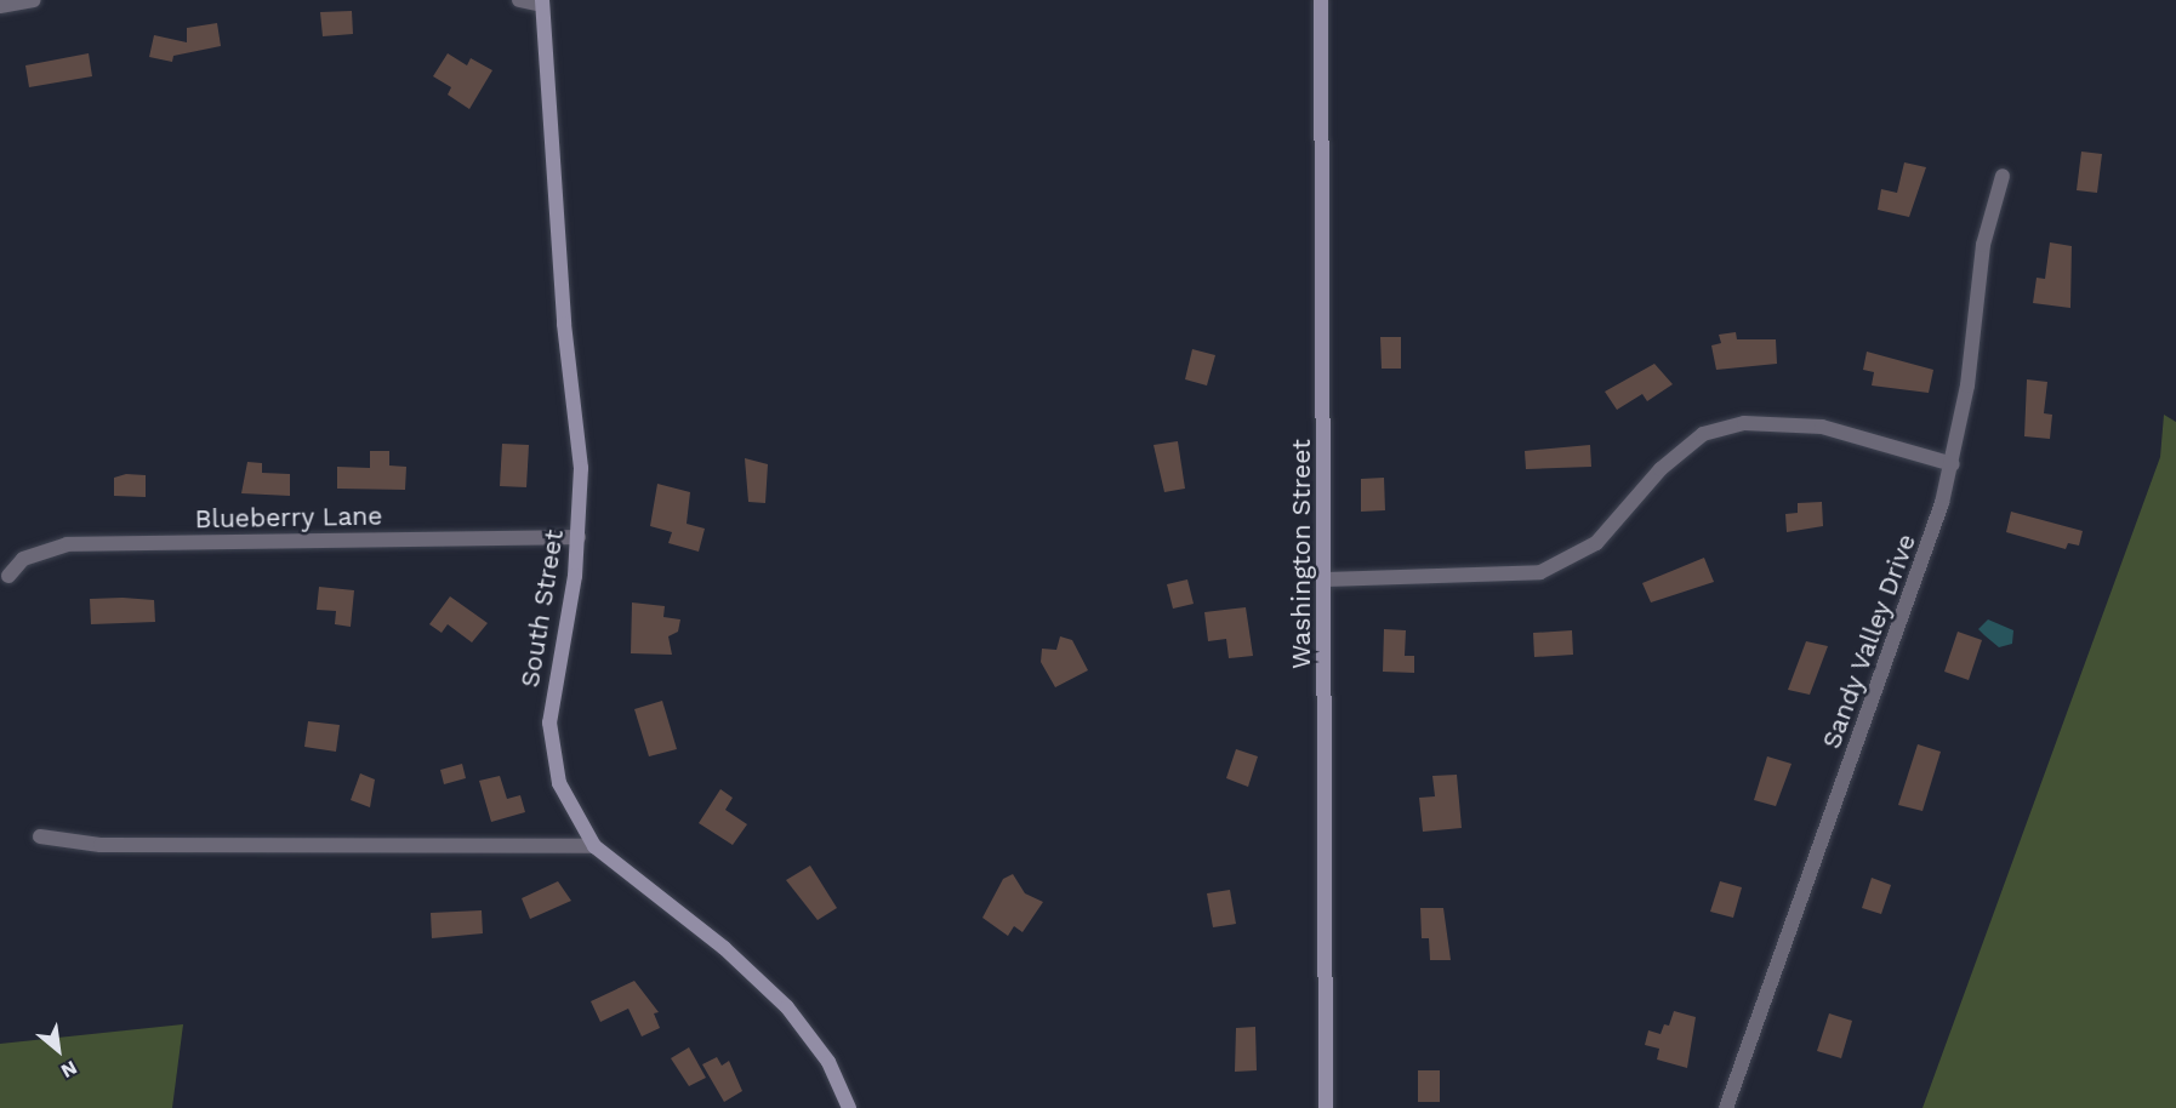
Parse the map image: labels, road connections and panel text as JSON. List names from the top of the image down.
{
  "streets": {
    "street": [
      "Blueberry Lane",
      "Washington Street",
      "South Street",
      "Sandy Valley Drive"
    ]
  },
  "crossings": [
    ["Blueberry Lane", "South Street"]
  ],
  "north": "bottom right"
}
